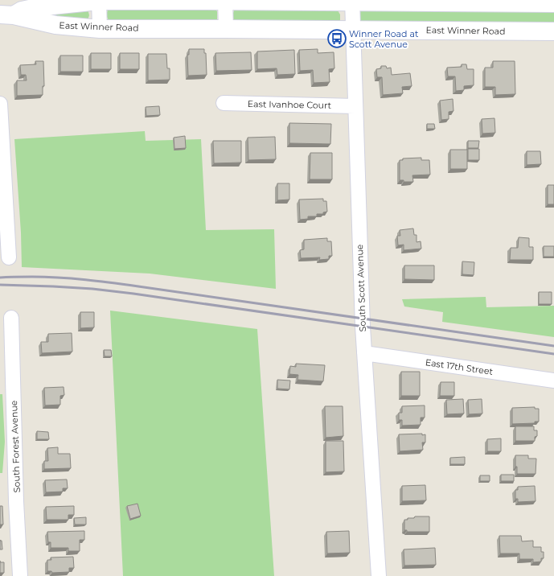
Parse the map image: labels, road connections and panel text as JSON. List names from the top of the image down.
{
  "streets": {
    "street": [
      "East Winner Road",
      "East Ivanhoe Court",
      "South Scott Avenue",
      "East 17th Street",
      "South Forest Avenue"
    ]
  },
  "crossings": [
    ["East Winner Road", "South Scott Avenue"],
    ["East Ivanhoe Court", "South Scott Avenue"],
    ["South Scott Avenue", "East 17th Street"]
  ],
  "places": {
    "bus stop": ["Winner Road at Scott Avenue"]
  }
}
